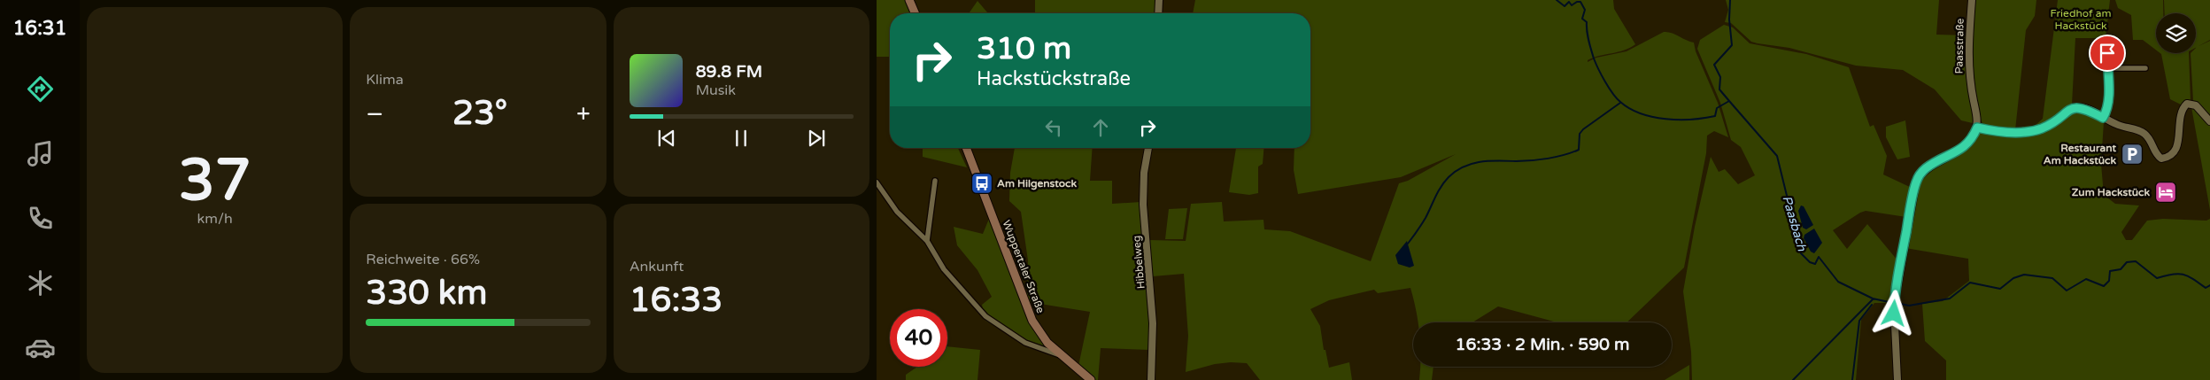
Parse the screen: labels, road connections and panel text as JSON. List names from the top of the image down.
{
  "streets": {
    "main road": ["Wuppertaler Straße"],
    "street": ["Paasstraße", "Hibbelweg"]
  },
  "water": ["Paasbach"],
  "parks": ["Friedhof am Hackstück"],
  "places": {
    "parking": ["Restaurant Am Hackstück"],
    "bus stop": ["Am Hilgenstock"],
    "hotel": ["Zum Hackstück"]
  },
  "page": {
    "tabs": "16:31",
    "tile": [
      ["37", "km/h"],
      "Klima",
      ["Reichweite · 66%", "330 km"],
      ["Ankunft", "16:33"]
    ],
    "turn": ["310 m", "Hackstückstraße"],
    "song": ["89.8 FM", "Musik"],
    "heat": ["−", "23°", "+"],
    "limit": "40",
    "trip": "16:33 · 2 Min. · 590 m"
  }
}
